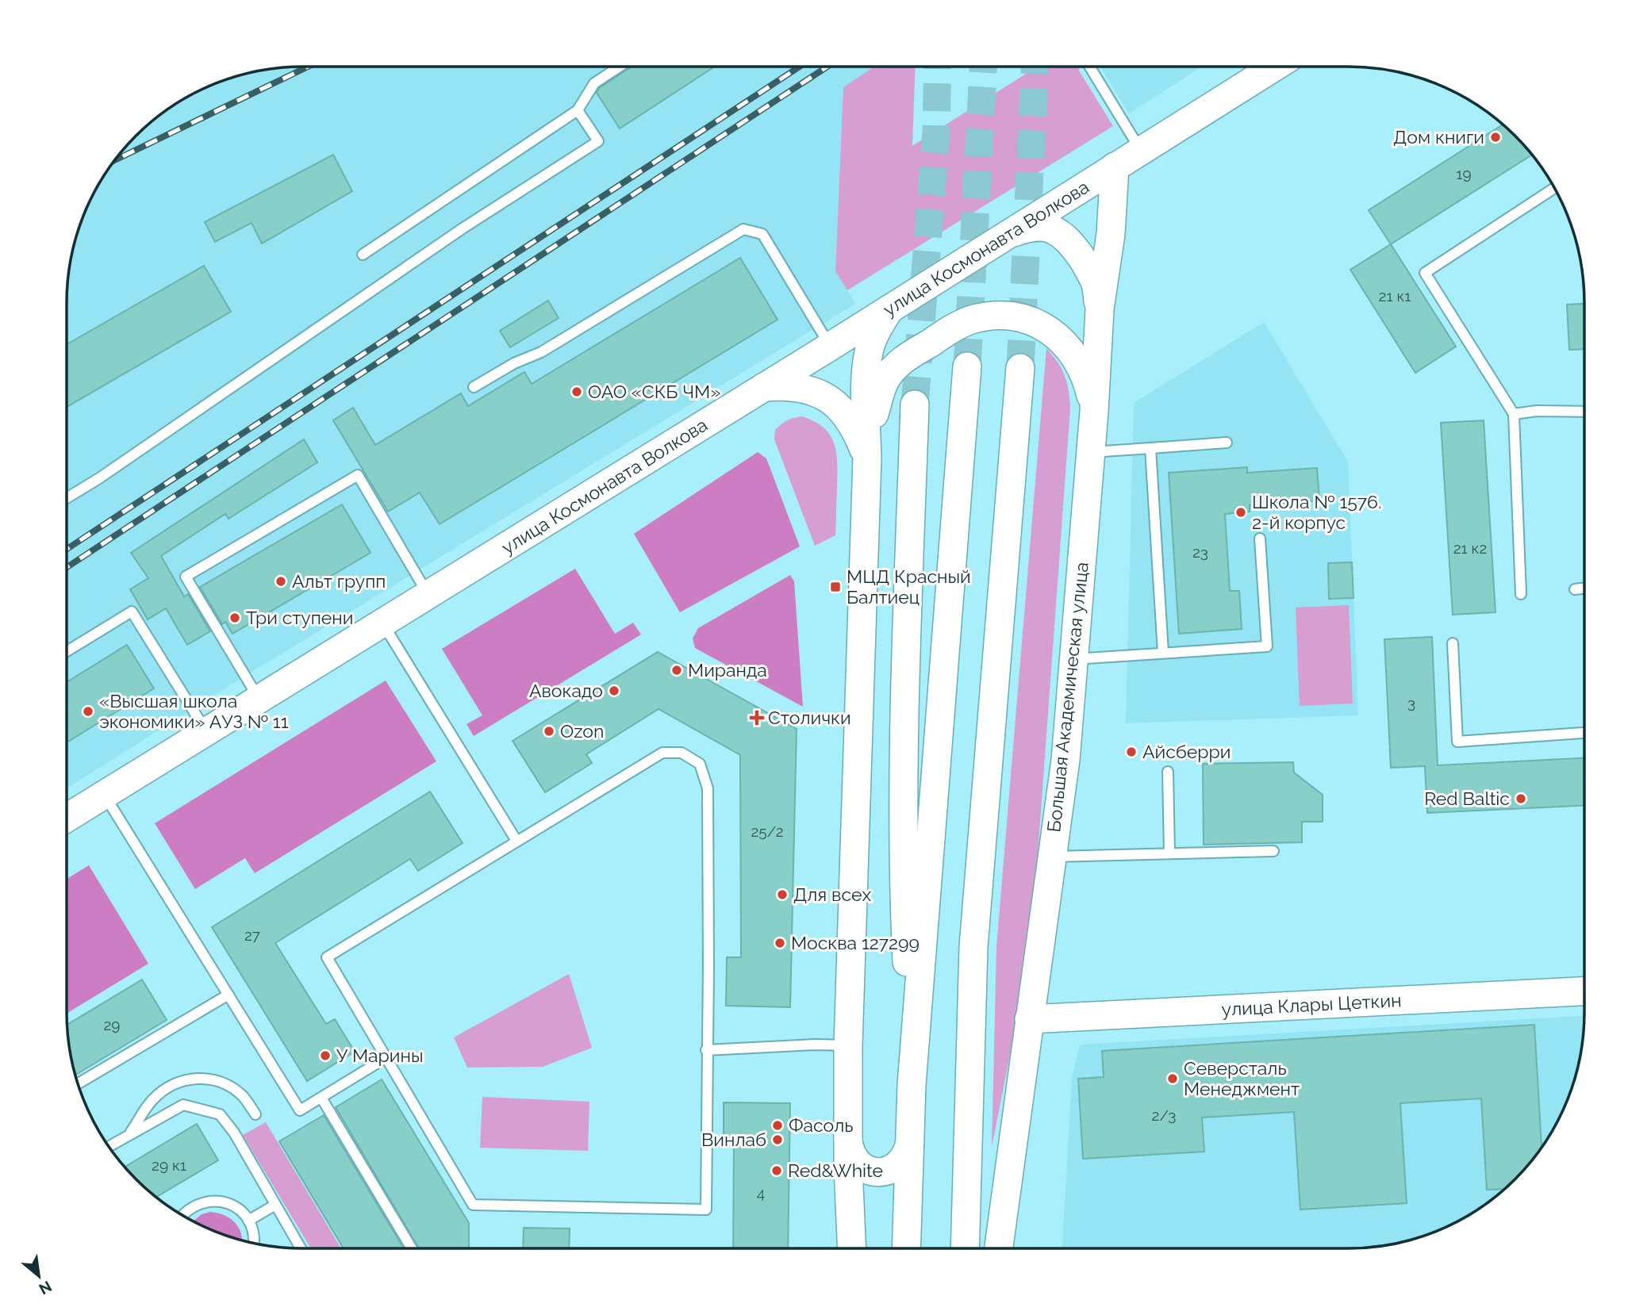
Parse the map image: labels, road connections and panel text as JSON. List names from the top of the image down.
{
  "streets": {
    "main road": ["улица Космонавта Волкова", "Большая Академическая улица", "улица Клары Цеткин"]
  },
  "crossings": [
    ["улица Космонавта Волкова", "Большая Академическая улица"],
    ["Большая Академическая улица", "улица Клары Цеткин"]
  ],
  "places": {
    "other": [
      "Дом книги",
      "ОАО «СКБ ЧМ»",
      "Школа № 1576. 2-й корпус",
      "Альт групп",
      "Три ступени",
      "Миранда",
      "Авокадо",
      "«Высшая школа экономики» АУЗ № 11",
      "Ozon",
      "Айсберри",
      "Red Baltic",
      "Для всех",
      "Москва 127299",
      "У Марины",
      "Северсталь Менеджмент",
      "Фасоль",
      "Винлаб",
      "Red&White"
    ],
    "transit": ["МЦД Красный Балтиец"],
    "health": ["Столички"]
  },
  "house_numbers": [
    "19",
    "21 к1",
    "21 к2",
    "23",
    "3",
    "25/2",
    "27",
    "29",
    "2/3",
    "29 к1",
    "4"
  ],
  "north": "bottom right"
}
